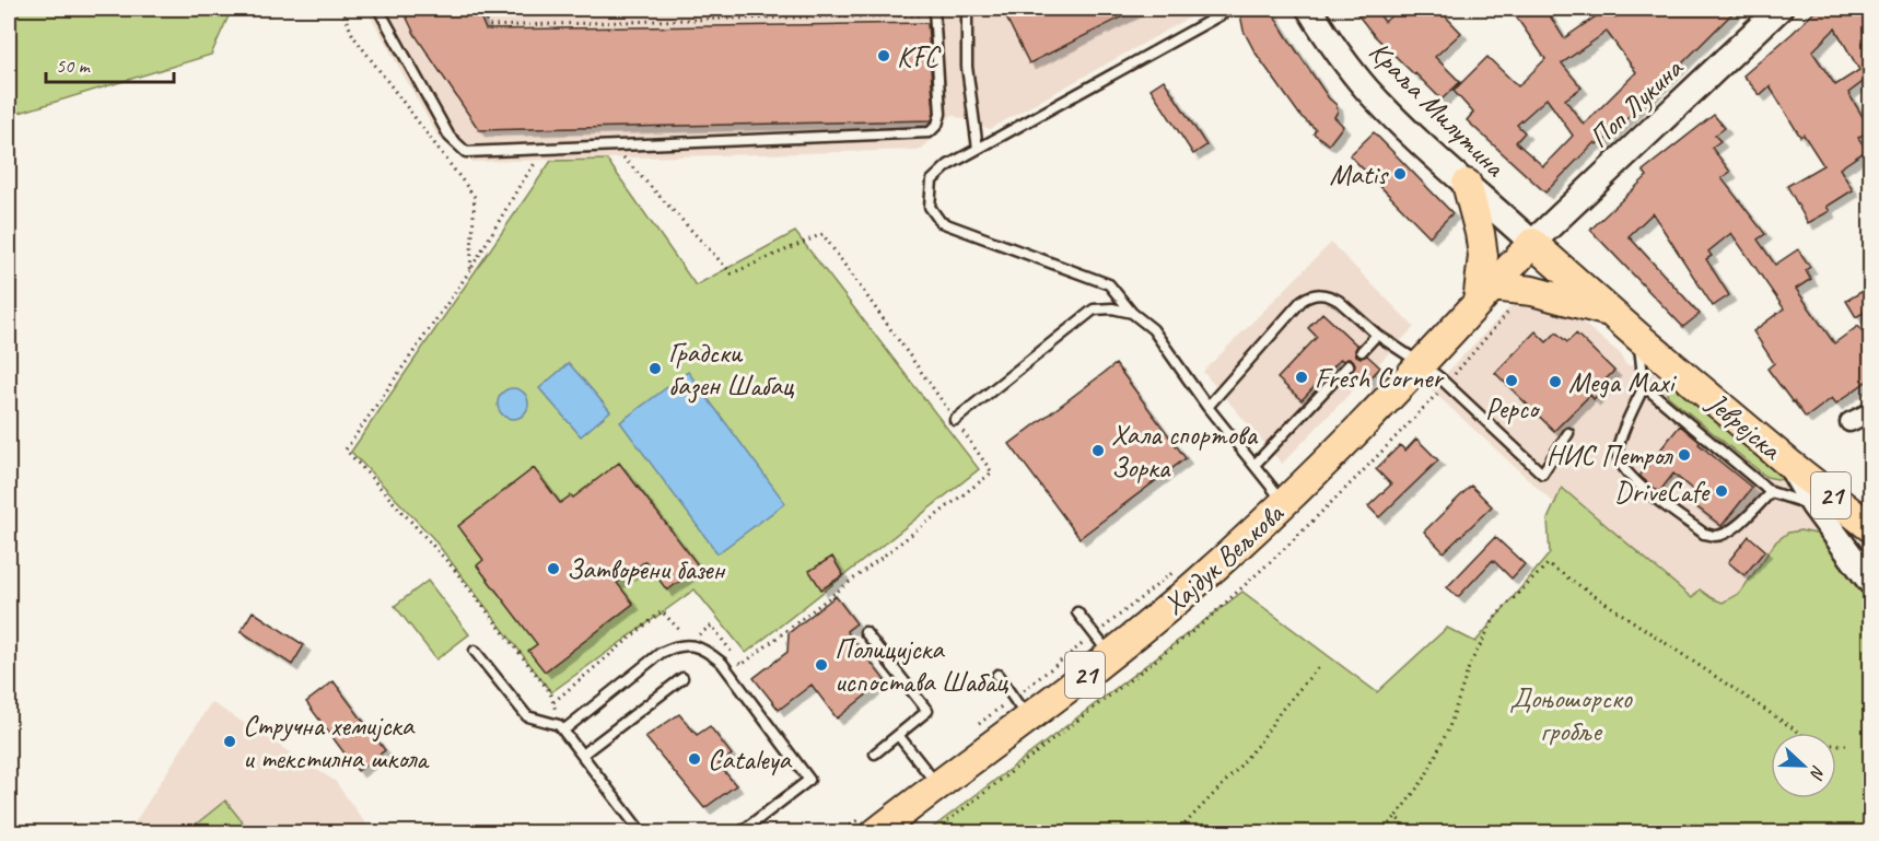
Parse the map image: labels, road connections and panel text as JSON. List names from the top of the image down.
{
  "streets": {
    "main road": [
      "Поп Лукина",
      "Краља Милутина",
      "Јеврејска",
      "21",
      "Хајдук Вељкова"
    ]
  },
  "crossings": [
    ["Поп Лукина", "Краља Милутина"],
    ["Поп Лукина", "Јеврејска"],
    ["Поп Лукина", "Хајдук Вељкова"],
    ["Краља Милутина", "Јеврејска"],
    ["Краља Милутина", "Хајдук Вељкова"],
    ["Јеврејска", "Хајдук Вељкова"]
  ],
  "parks": ["Доњошорско гробље"],
  "places": [
    "KFC",
    "Matis",
    "Градски базен Шабац",
    "Fresh Corner",
    "Pepco",
    "Mega Maxi",
    "Хала спортова Зорка",
    "НИС Петрол",
    "DriveCafe",
    "Затворени базен",
    "Полицијска испостава Шабац",
    "Стручна хемијска и текстилна школа",
    "Cataleya"
  ],
  "scale_bar": "50 m",
  "north": "right"
}
